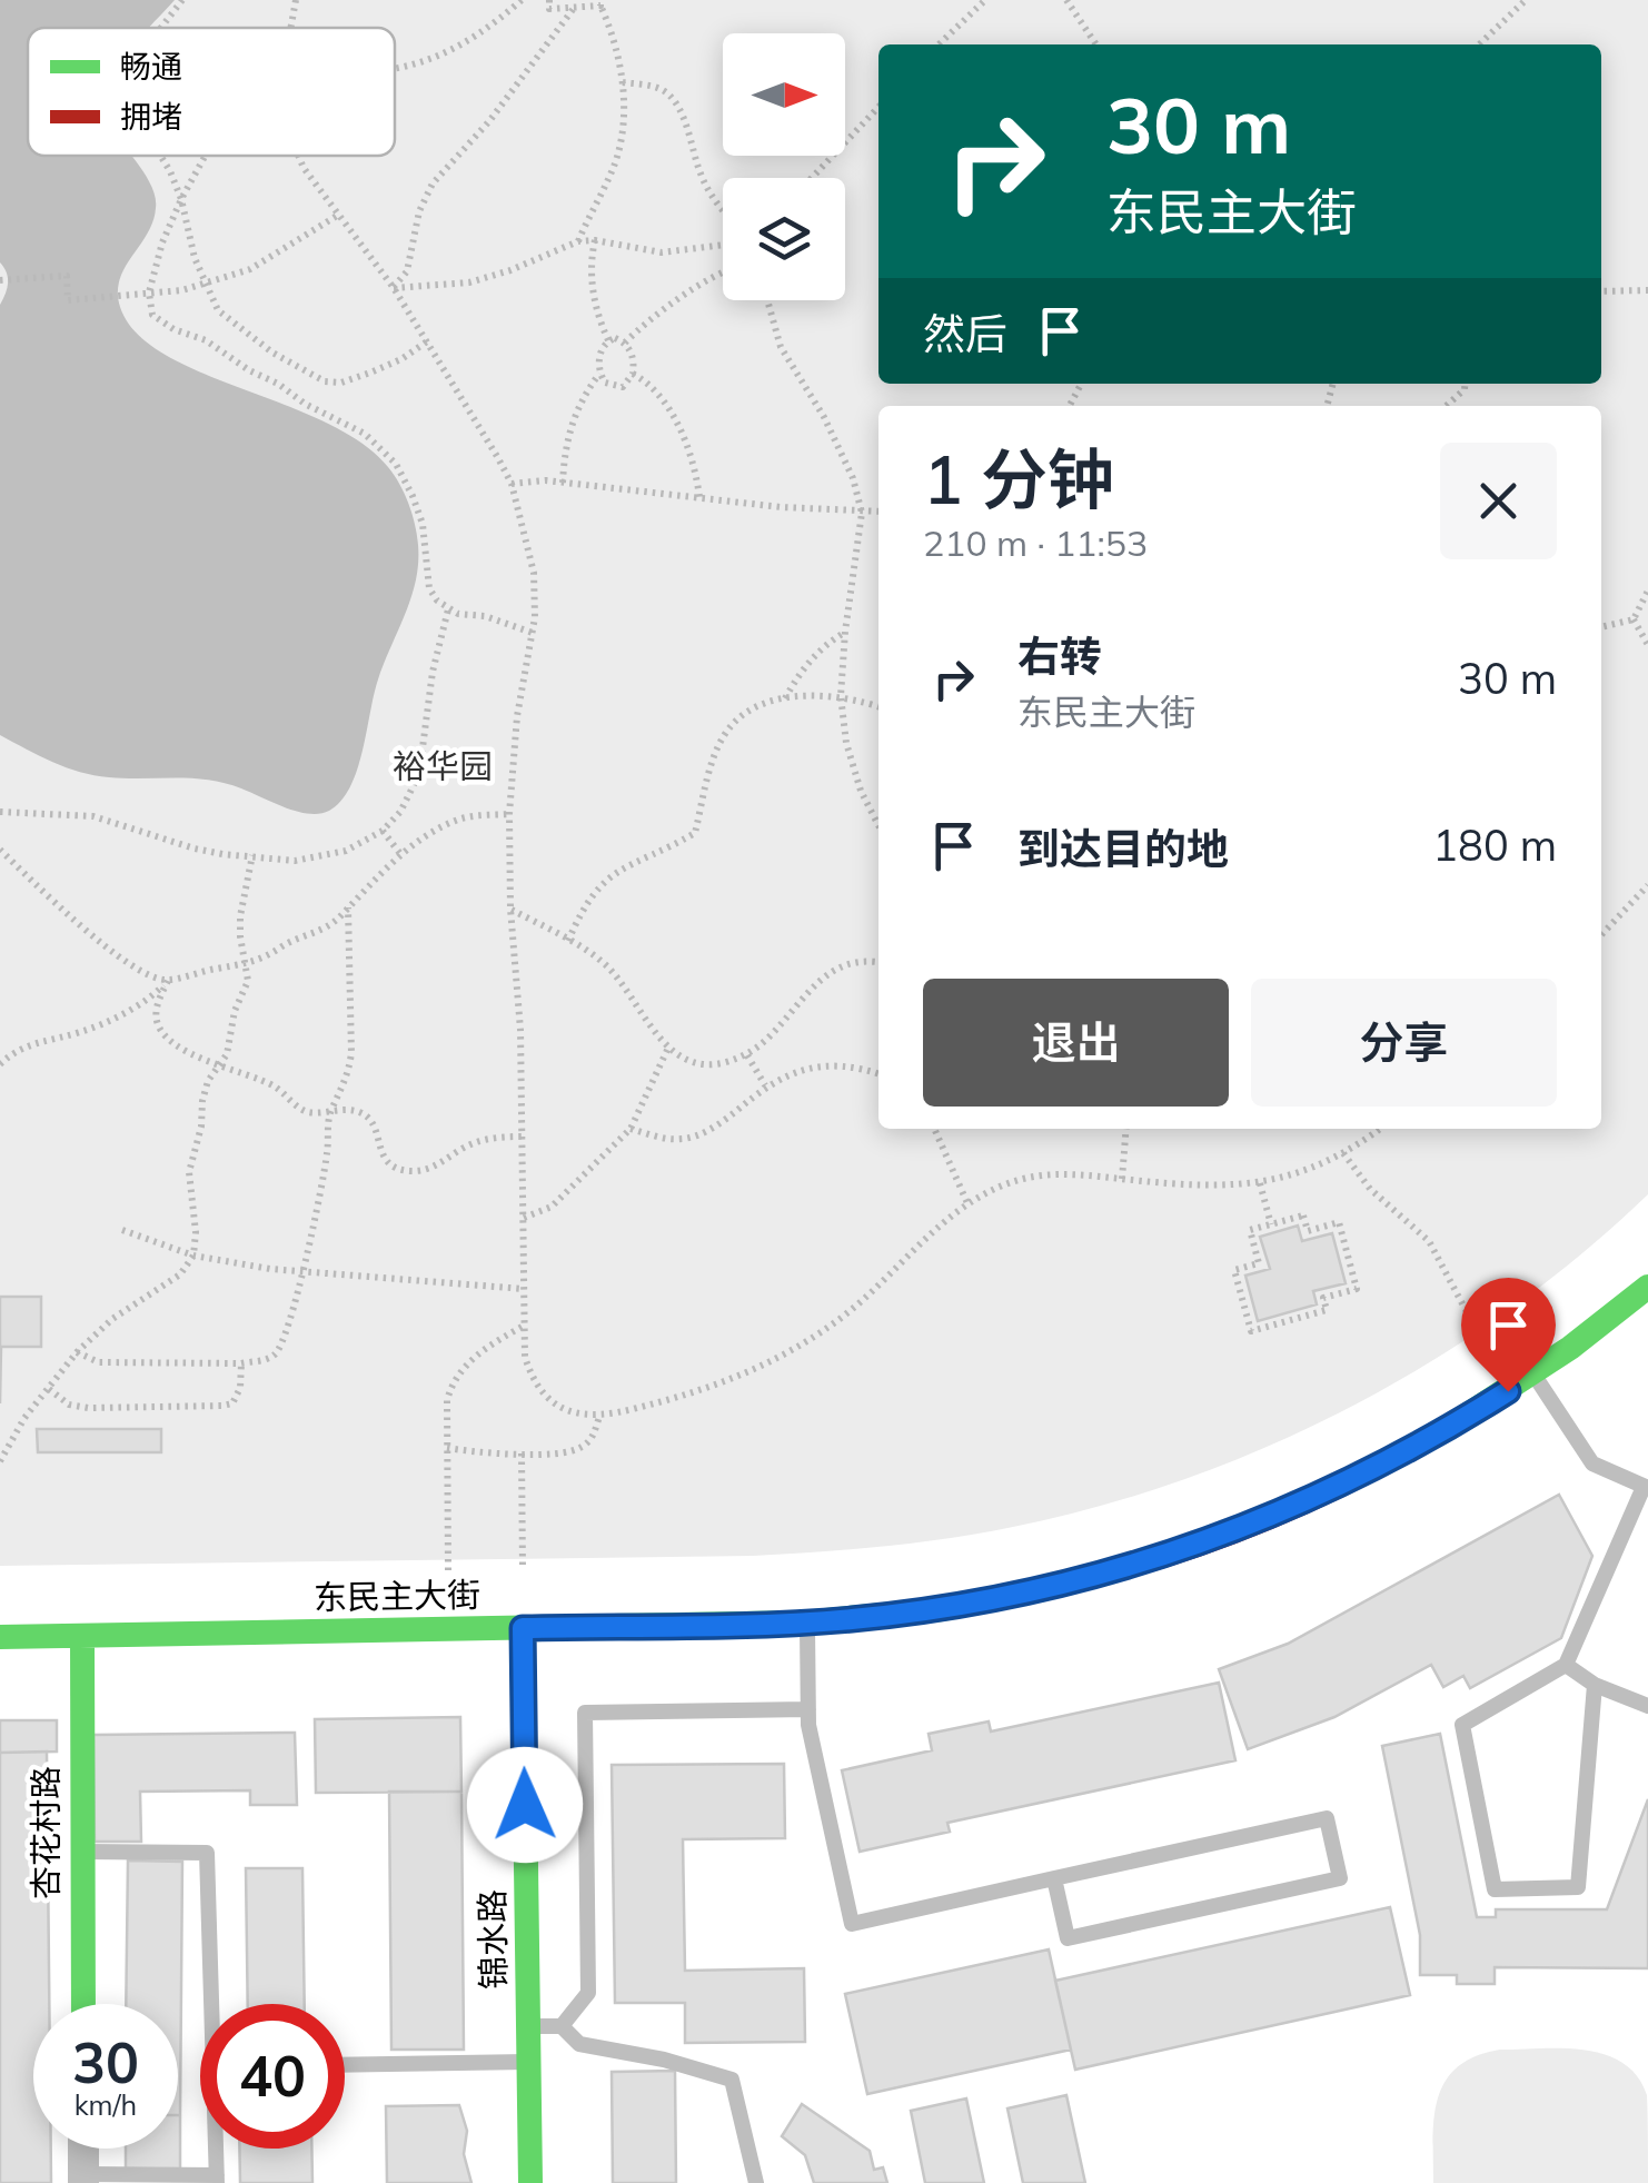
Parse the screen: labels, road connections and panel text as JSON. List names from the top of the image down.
{
  "streets": {
    "main road": ["东民主大街", "杏花村路", "锦水路"]
  },
  "crossings": [
    ["东民主大街", "杏花村路"],
    ["东民主大街", "锦水路"]
  ],
  "parks": ["裕华园"],
  "legend": ["畅通", "拥堵"],
  "north": "right",
  "page": {
    "turn": ["30 m", "东民主大街"],
    "then": "然后",
    "heading": ["1 分钟", "210 m · 11:53"],
    "list": [
      {
        "name": "右转",
        "note": "东民主大街",
        "value": "30 m"
      },
      {
        "name": "到达目的地",
        "value": "180 m"
      }
    ],
    "buttons": ["退出", "分享"],
    "speed": "30 km/h",
    "limit": "40"
  }
}
